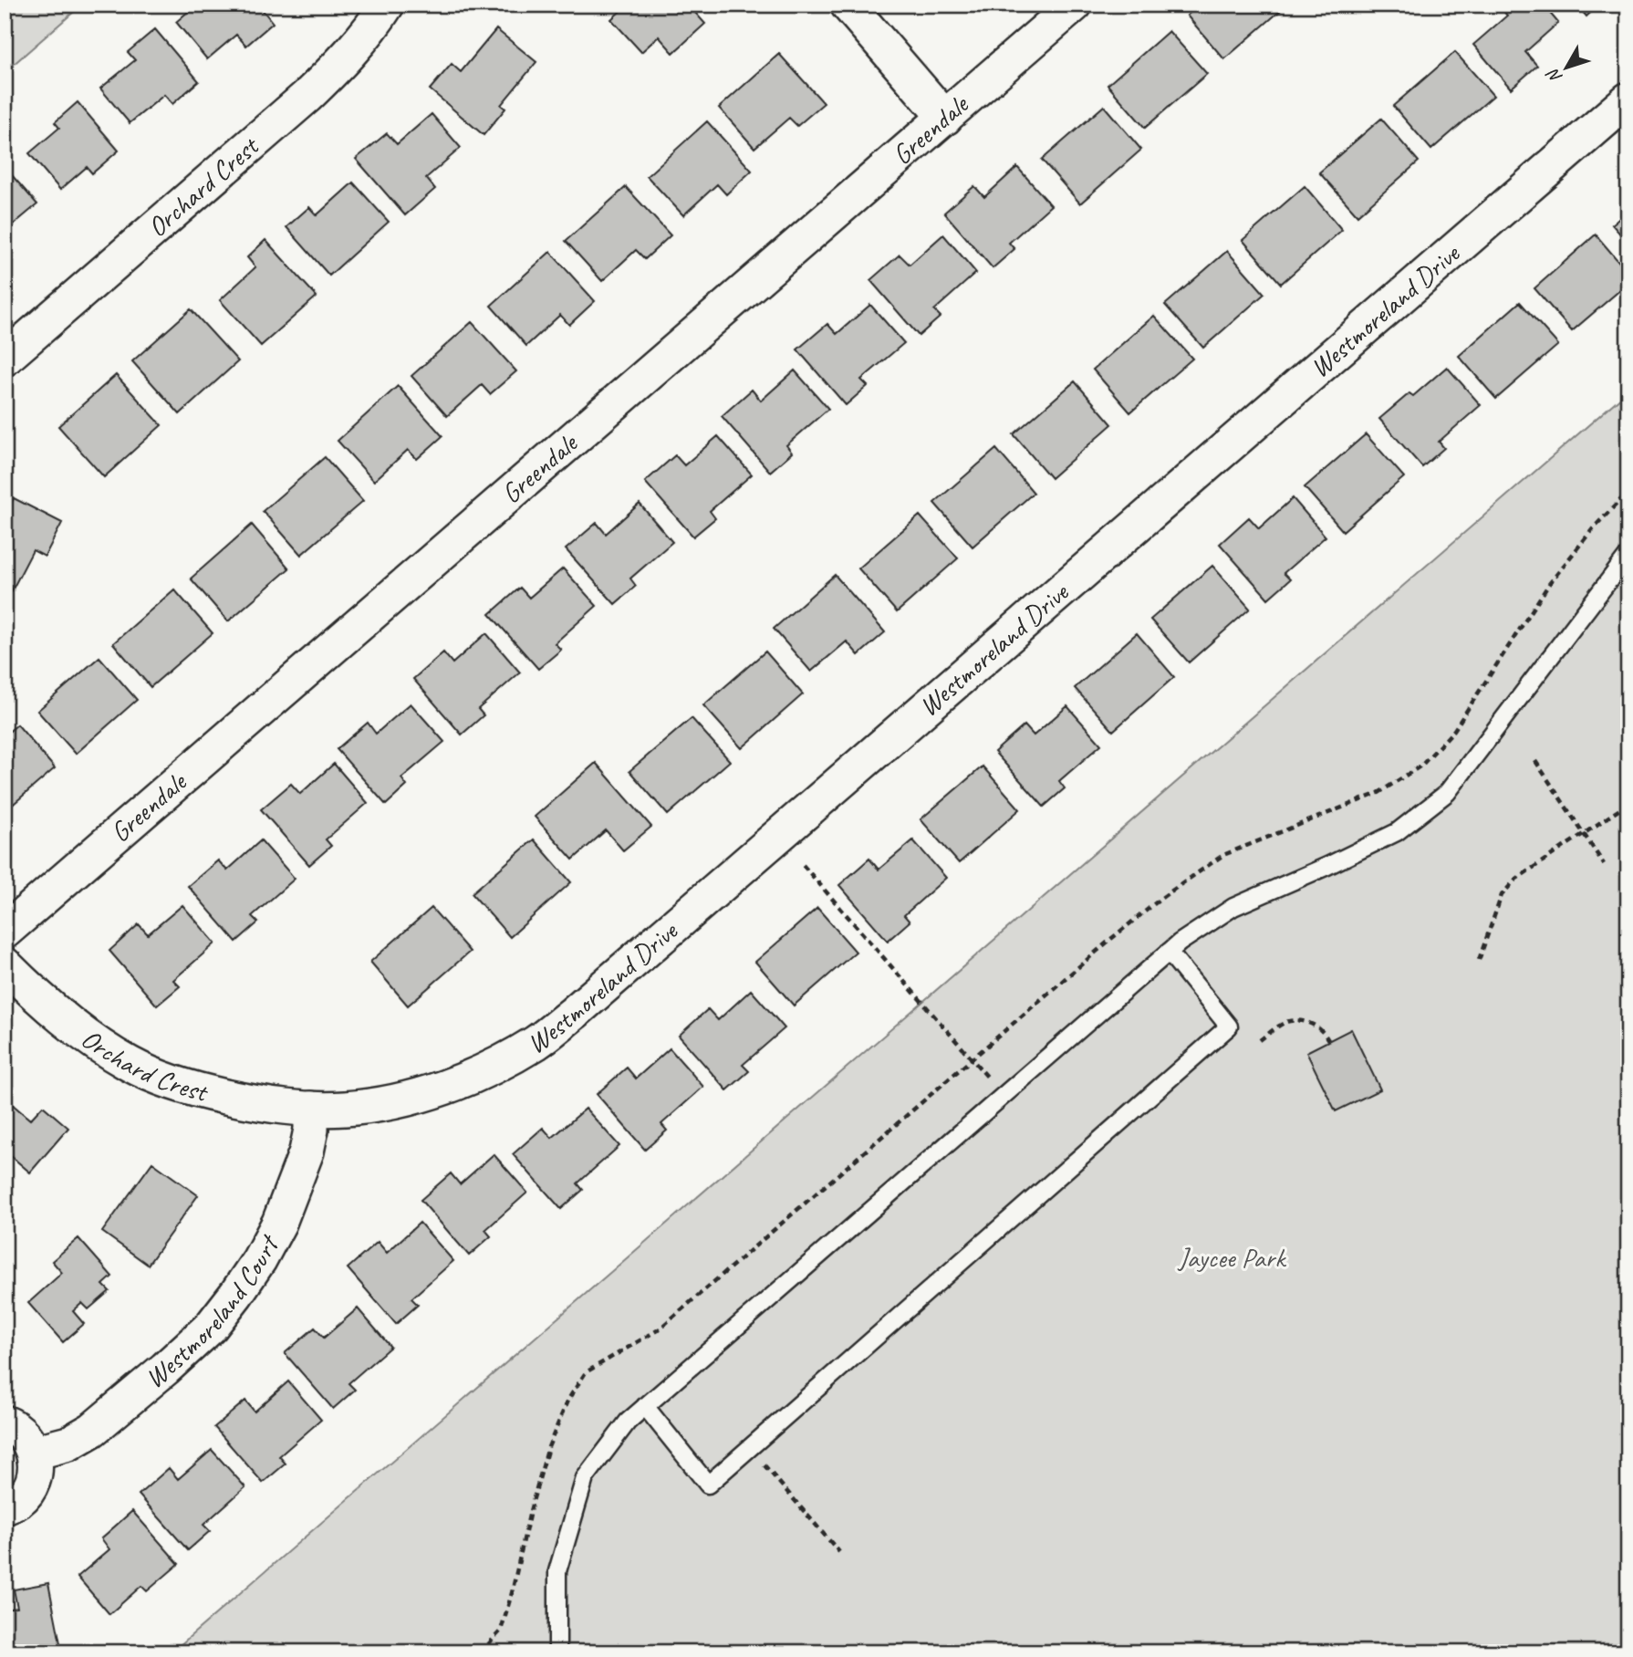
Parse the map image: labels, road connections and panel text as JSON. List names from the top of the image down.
{
  "streets": {
    "street": [
      "Greendale",
      "Orchard Crest",
      "Westmoreland Drive",
      "Westmoreland Court"
    ]
  },
  "crossings": [
    ["Orchard Crest", "Westmoreland Drive"],
    ["Orchard Crest", "Westmoreland Court"],
    ["Westmoreland Drive", "Westmoreland Court"]
  ],
  "parks": ["Jaycee Park"],
  "north": "bottom left"
}
